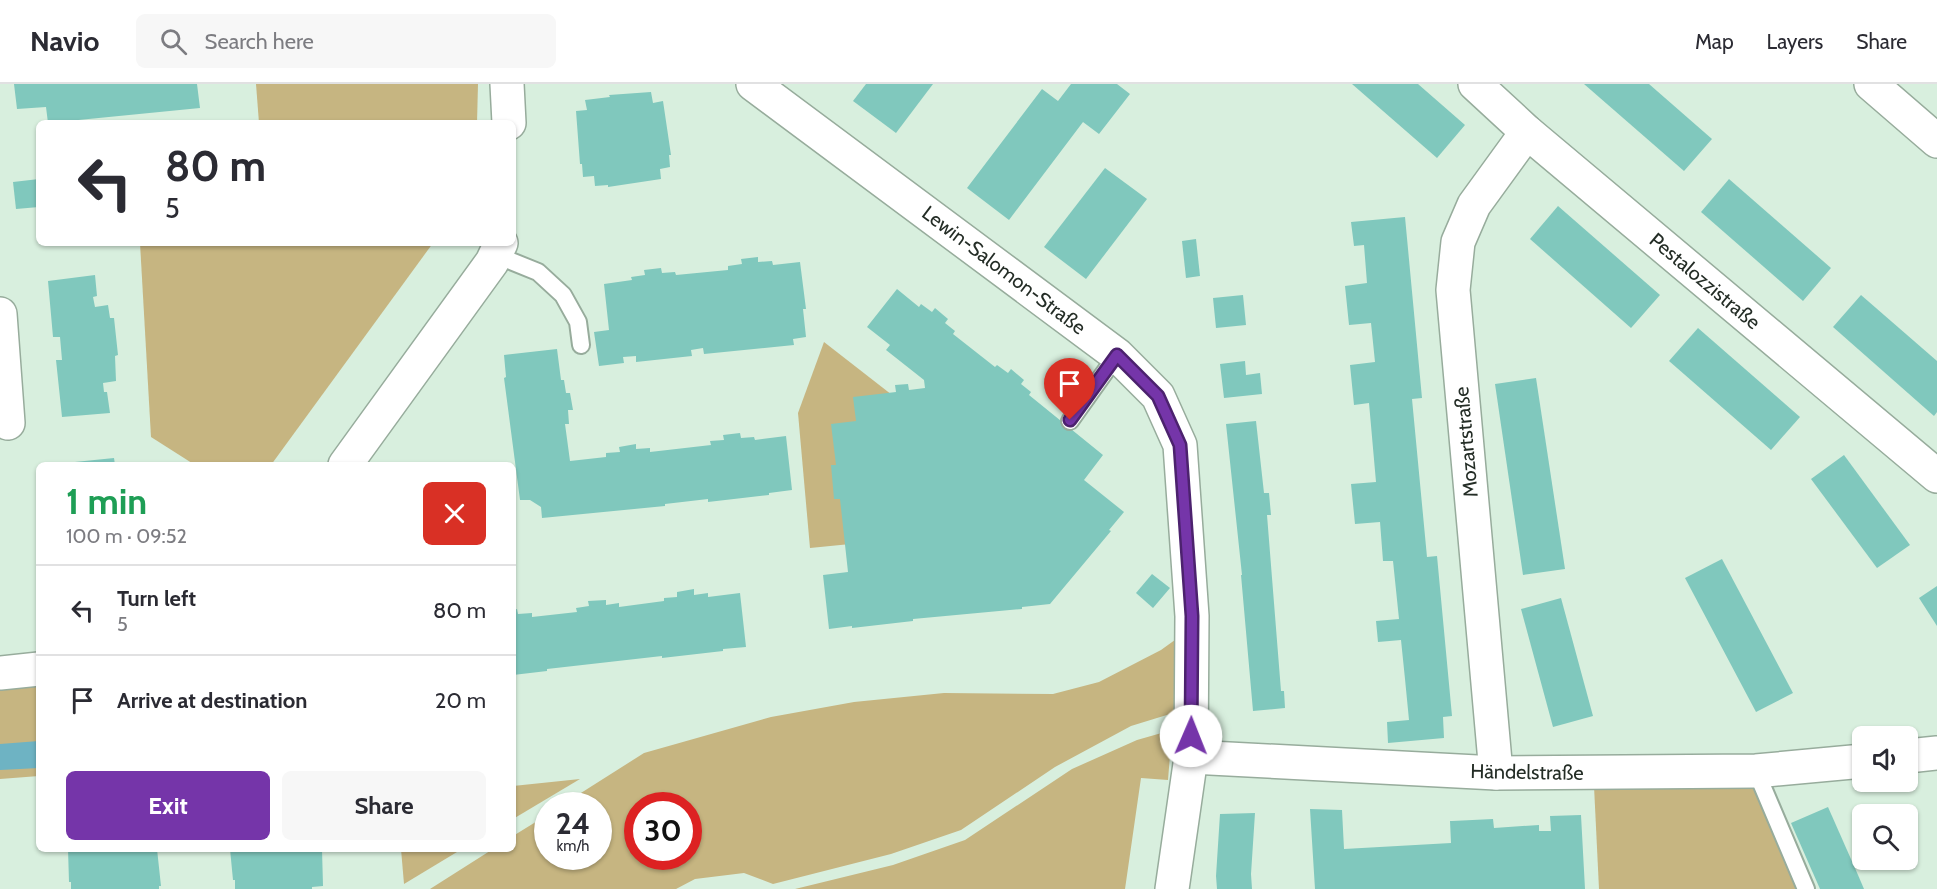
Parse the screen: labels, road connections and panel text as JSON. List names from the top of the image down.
{
  "streets": {
    "street": [
      "Lewin-Salomon-Straße",
      "Pestalozzistraße",
      "Mozartstraße",
      "Händelstraße"
    ]
  },
  "crossings": [
    ["Lewin-Salomon-Straße", "Händelstraße"],
    ["Pestalozzistraße", "Mozartstraße"],
    ["Mozartstraße", "Händelstraße"]
  ],
  "page": {
    "header": "Navio",
    "search": "Search here",
    "nav": ["Map", "Layers", "Share"],
    "turn": ["80 m", "5"],
    "heading": ["1 min", "100 m · 09:52"],
    "list": [
      {
        "name": "Turn left",
        "note": "5",
        "value": "80 m"
      },
      {
        "name": "Arrive at destination",
        "value": "20 m"
      }
    ],
    "buttons": ["Exit", "Share"],
    "speed": "24 km/h",
    "limit": "30"
  }
}
